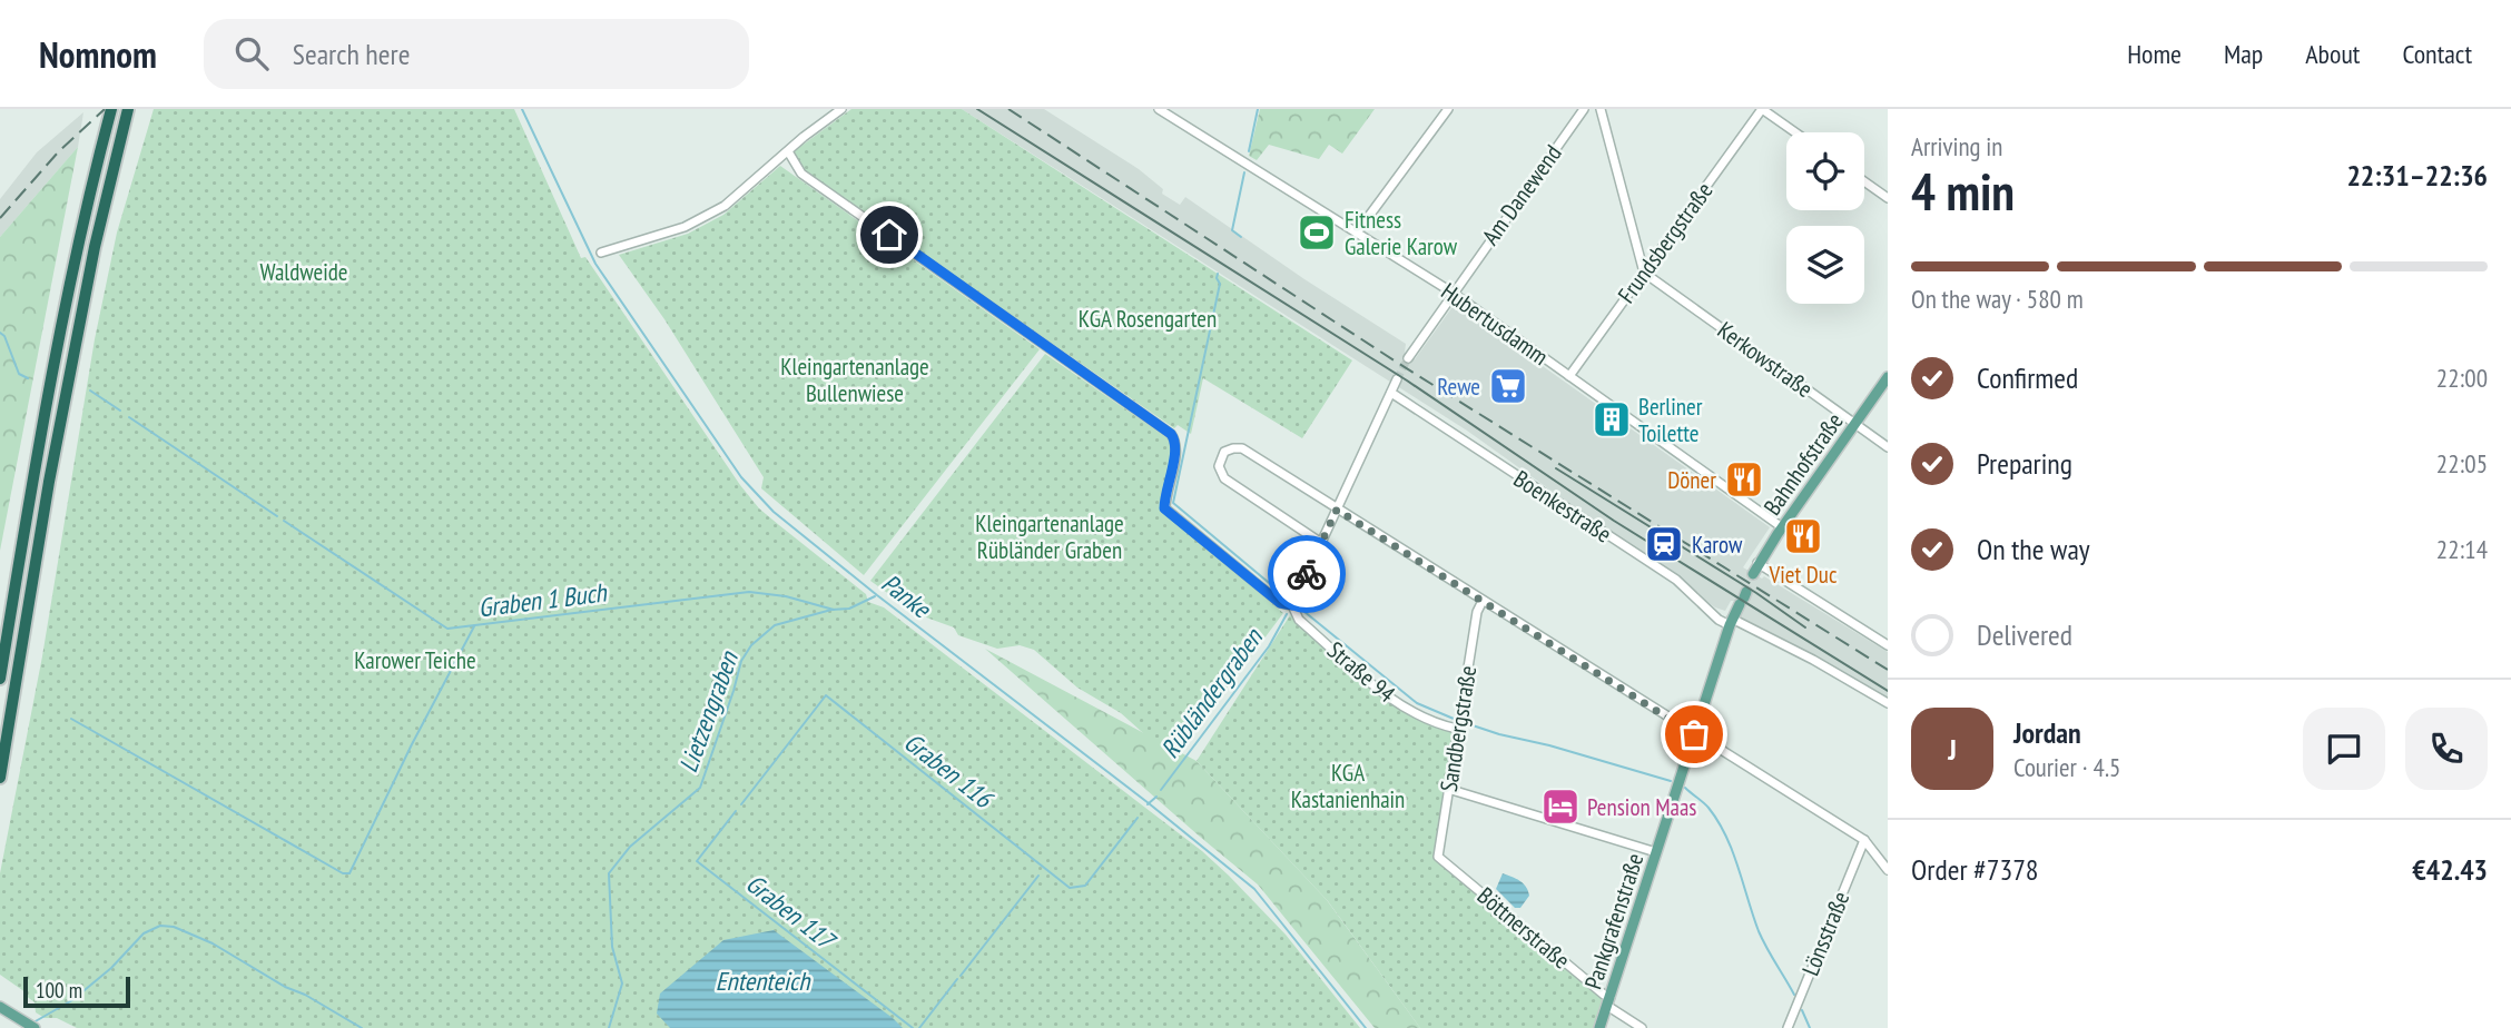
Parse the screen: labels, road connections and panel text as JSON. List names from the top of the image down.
{
  "streets": {
    "main road": ["Bahnhofstraße", "Pankgrafenstraße"],
    "street": [
      "Am Danewend",
      "Frundsbergstraße",
      "Hubertusdamm",
      "Kerkowstraße",
      "Boenkestraße",
      "Straße 94",
      "Sandbergstraße",
      "Böttnerstraße",
      "Lönsstraße"
    ]
  },
  "crossings": [
    ["Am Danewend", "Hubertusdamm"],
    ["Frundsbergstraße", "Hubertusdamm"],
    ["Frundsbergstraße", "Kerkowstraße"],
    ["Hubertusdamm", "Bahnhofstraße"],
    ["Kerkowstraße", "Bahnhofstraße"],
    ["Boenkestraße", "Pankgrafenstraße"],
    ["Straße 94", "Sandbergstraße"],
    ["Sandbergstraße", "Böttnerstraße"],
    ["Pankgrafenstraße", "Böttnerstraße"]
  ],
  "water": [
    "Panke",
    "Graben 1 Buch",
    "Rübländergraben",
    "Lietzengraben",
    "Graben 116",
    "Graben 117",
    "Ententeich"
  ],
  "parks": [
    "Waldweide",
    "KGA Rosengarten",
    "Kleingartenanlage Bullenwiese",
    "Kleingartenanlage Rübländer Graben",
    "Karower Teiche",
    "KGA Kastanienhain"
  ],
  "places": {
    "sports": ["Fitness Galerie Karow"],
    "supermarket": ["Rewe"],
    "building": ["Berliner Toilette"],
    "restaurant": ["Döner", "Viet Duc"],
    "station": ["Karow"],
    "hotel": ["Pension Maas"]
  },
  "scale_bar": "100 m",
  "page": {
    "header": "Nomnom",
    "search": "Search here",
    "nav": [
      "Home",
      "Map",
      "About",
      "Contact"
    ],
    "heading": ["4 min", "Arriving in", "22:31–22:36"],
    "panel": [
      "Jordan",
      "Courier · 4.5",
      "Order #7378",
      "€42.43"
    ],
    "bar": "On the way · 580 m",
    "list": [
      ["Confirmed", "22:00"],
      ["Preparing", "22:05"],
      ["On the way", "22:14"],
      "Delivered"
    ],
    "round": "J",
    "scale": "100 m"
  }
}
